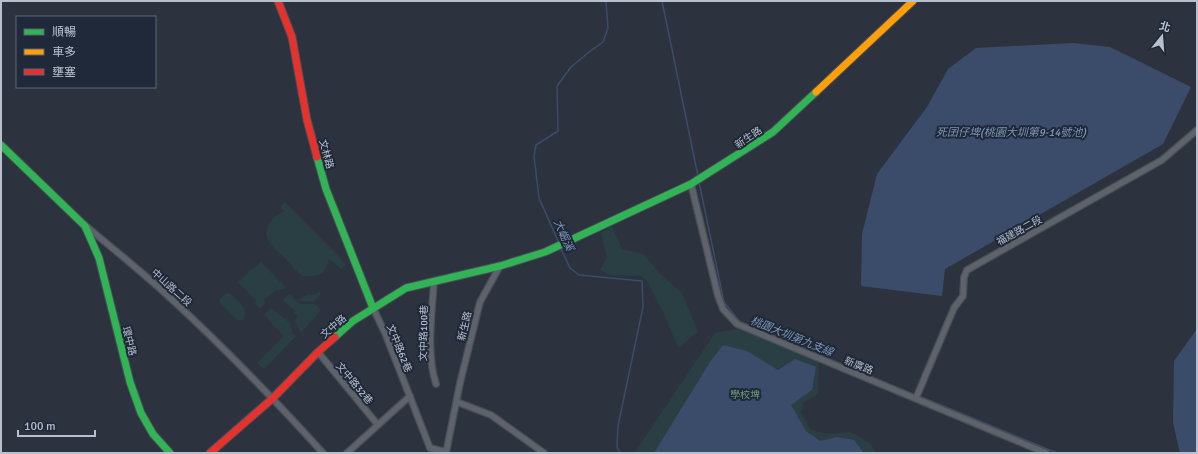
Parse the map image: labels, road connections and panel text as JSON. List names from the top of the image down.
{
  "streets": {
    "street": [
      "新生路",
      "文林路",
      "福建路二段",
      "中山路二段",
      "文中路",
      "文中路100巷",
      "環中路",
      "文中路62巷",
      "新廣路",
      "文中路32巷"
    ]
  },
  "crossings": [
    ["新生路", "文中路"],
    ["新生路", "文中路62巷"],
    ["新生路", "新廣路"],
    ["文林路", "文中路"],
    ["文林路", "文中路62巷"],
    ["福建路二段", "新廣路"],
    ["中山路二段", "文中路"],
    ["中山路二段", "環中路"],
    ["文中路", "文中路100巷"],
    ["文中路", "文中路62巷"],
    ["文中路", "文中路32巷"]
  ],
  "water": ["死囝仔埤(桃園大圳第9-14號池)", "大崛溪", "桃園大圳第九支線"],
  "parks": ["學校埤"],
  "legend": ["順暢", "車多", "壅塞"],
  "scale_bar": "100 m",
  "north": "top"
}
